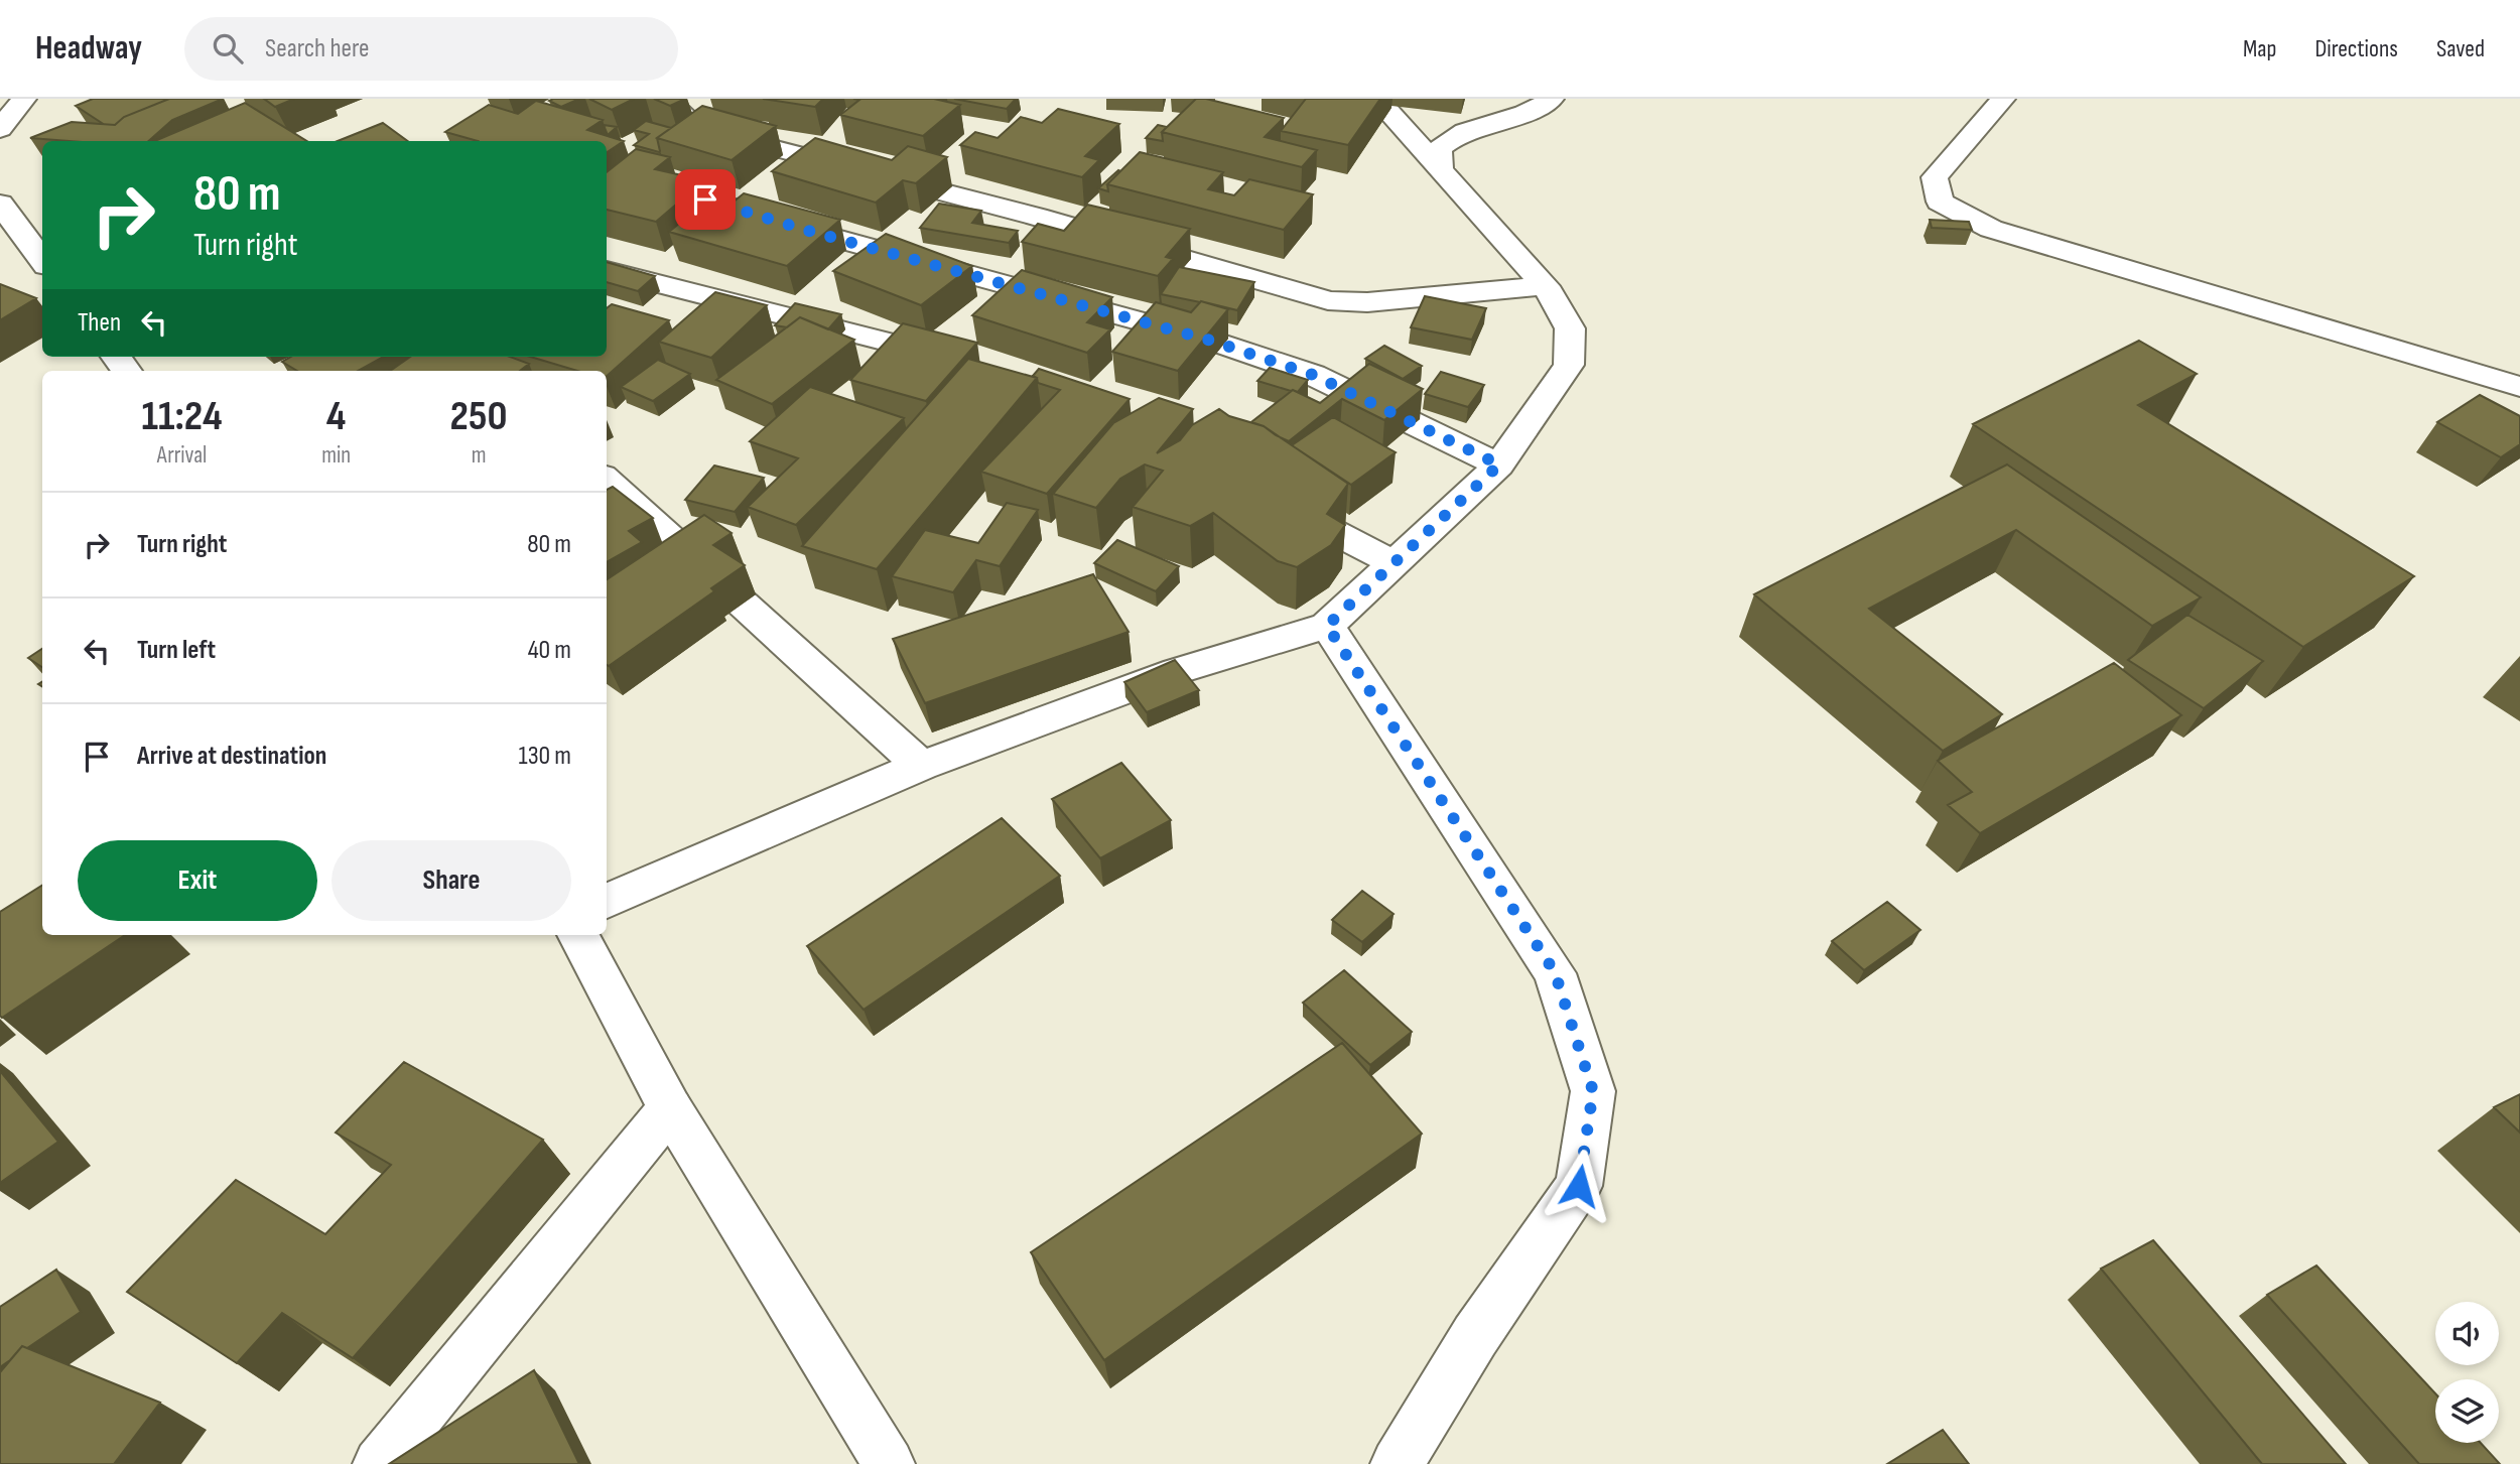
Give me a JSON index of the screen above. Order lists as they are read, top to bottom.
{
  "page": {
    "header": "Headway",
    "search": "Search here",
    "nav": ["Map", "Directions", "Saved"],
    "turn": ["80 m", "Turn right"],
    "then": "Then",
    "eta": [
      "11:24",
      "Arrival",
      "4",
      "min",
      "250",
      "m"
    ],
    "list": [
      {
        "name": "Turn right",
        "value": "80 m"
      },
      {
        "name": "Turn left",
        "value": "40 m"
      },
      {
        "name": "Arrive at destination",
        "value": "130 m"
      }
    ],
    "buttons": ["Exit", "Share"]
  }
}
